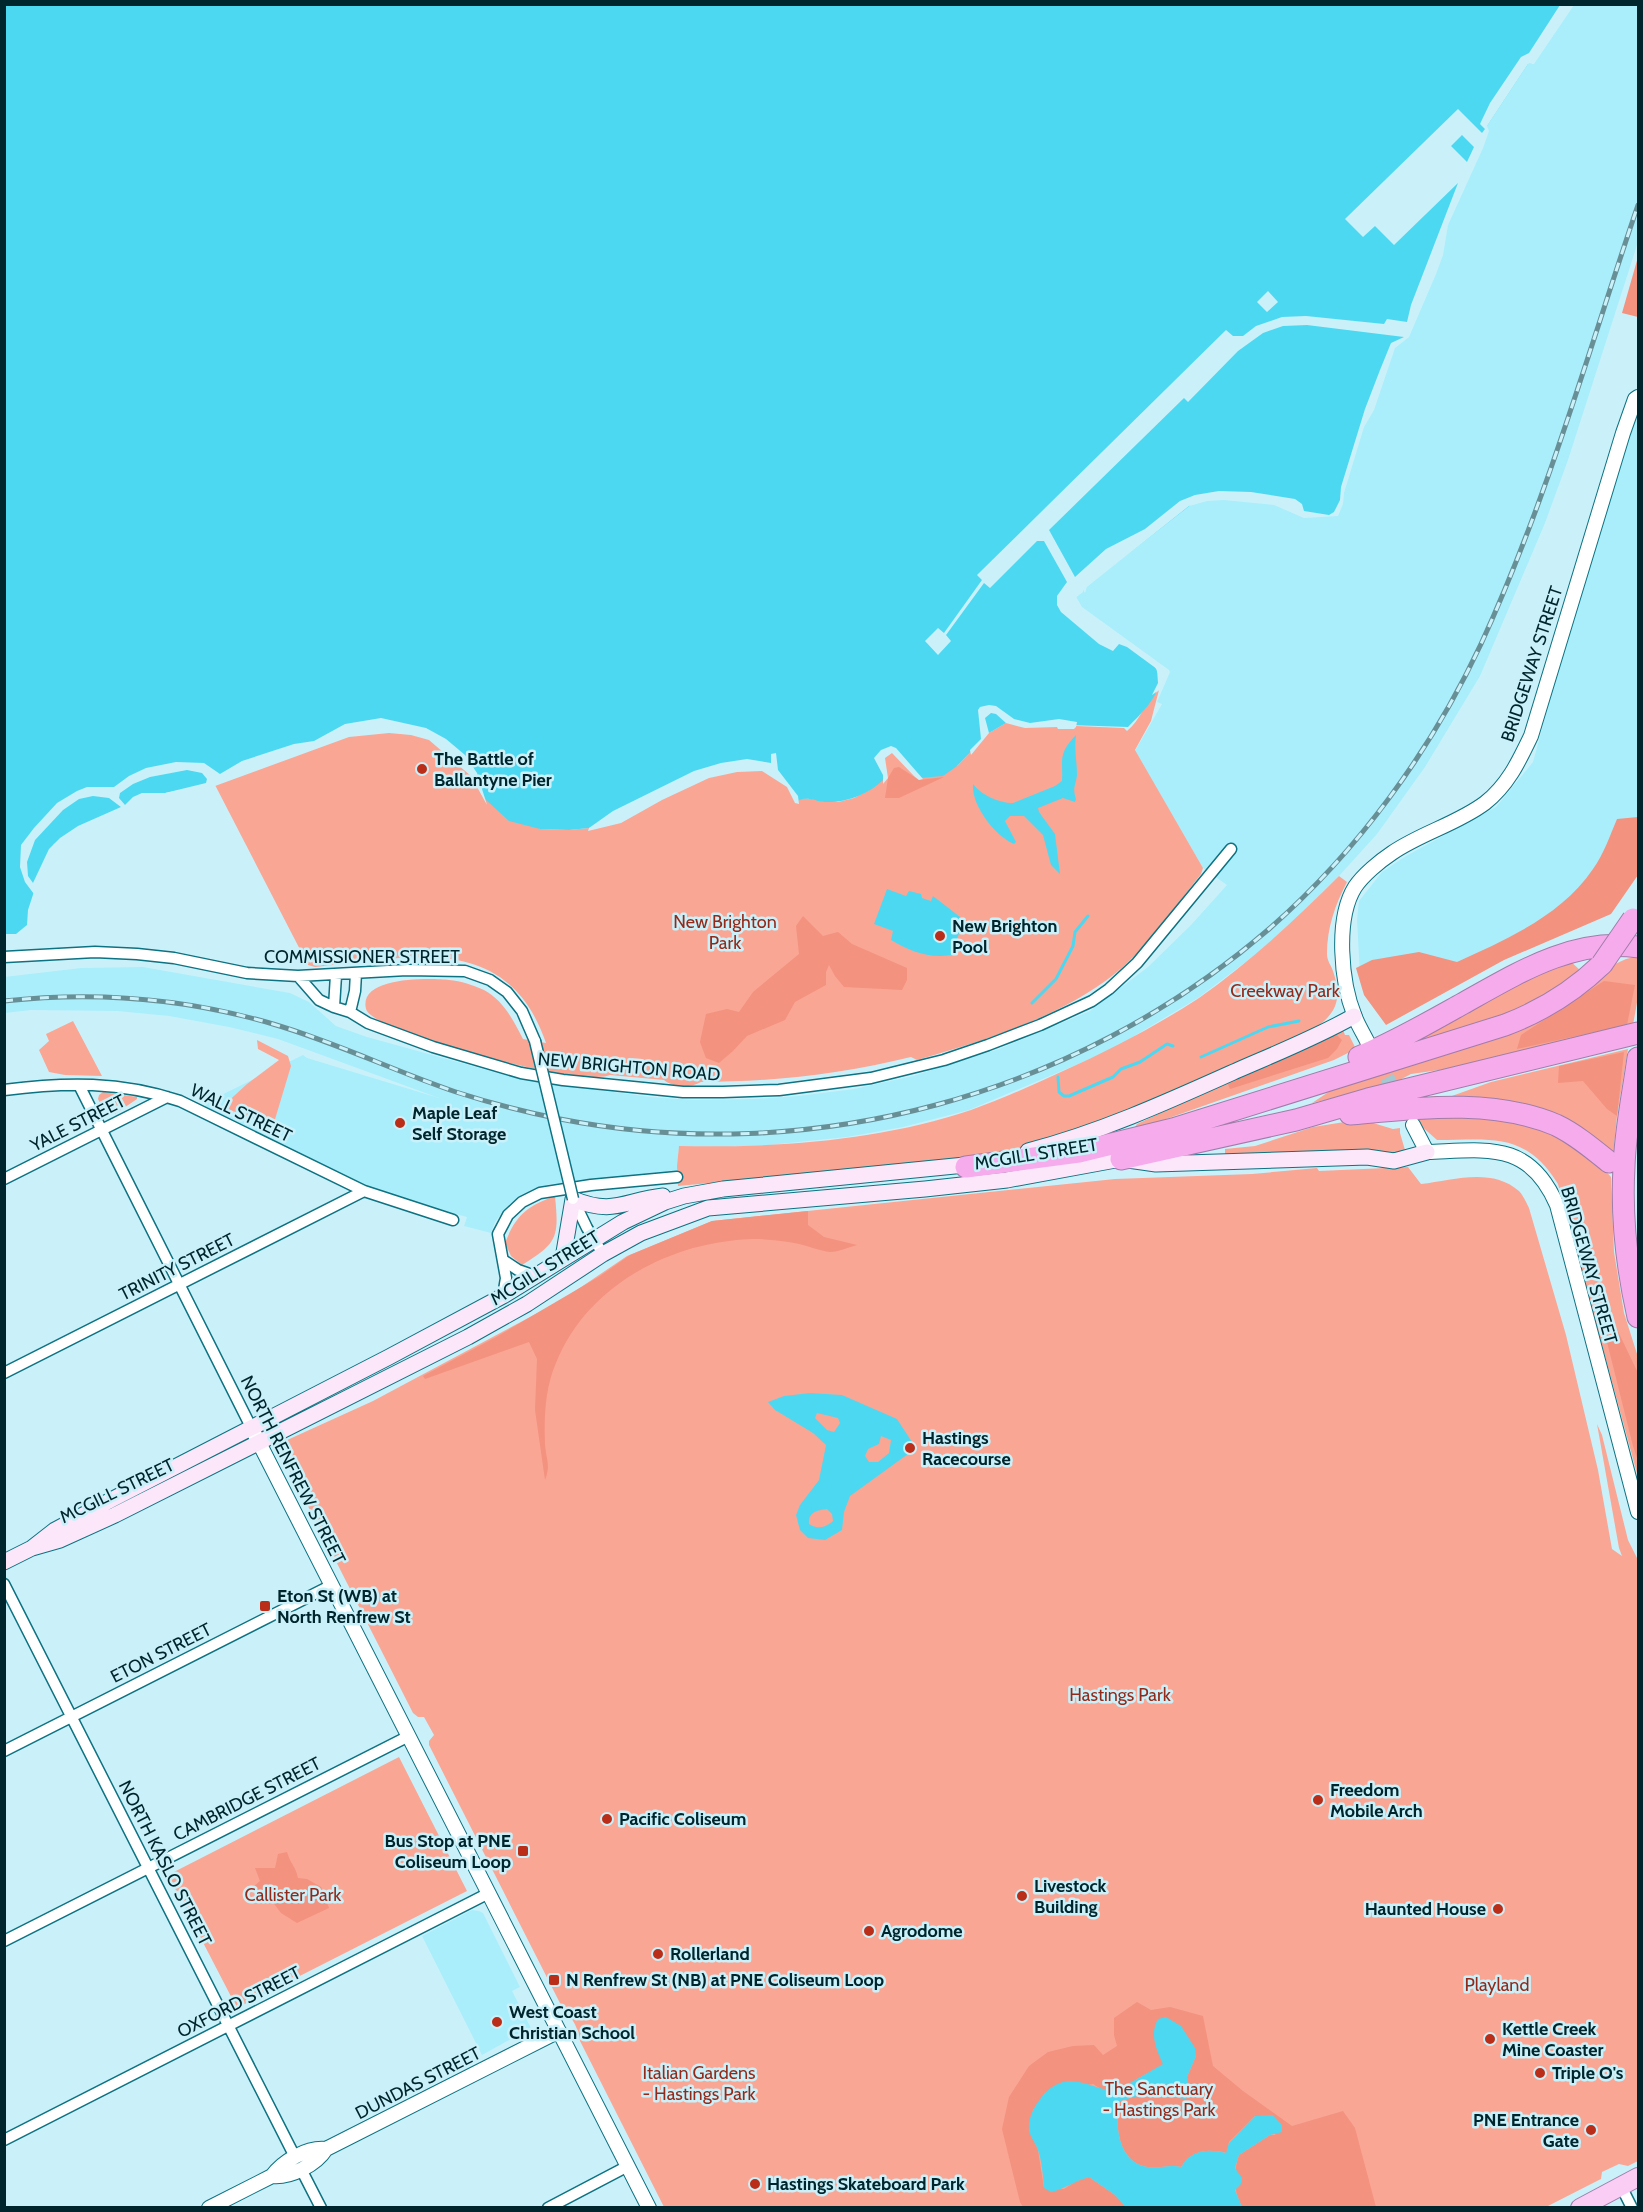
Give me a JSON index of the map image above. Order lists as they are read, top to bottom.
{
  "streets": {
    "main road": ["MCGILL STREET"],
    "street": [
      "BRIDGEWAY STREET",
      "COMMISSIONER STREET",
      "NEW BRIGHTON ROAD",
      "WALL STREET",
      "YALE STREET",
      "TRINITY STREET",
      "NORTH RENFREW STREET",
      "ETON STREET",
      "CAMBRIDGE STREET",
      "NORTH KASLO STREET",
      "OXFORD STREET",
      "DUNDAS STREET"
    ]
  },
  "crossings": [
    ["BRIDGEWAY STREET", "MCGILL STREET"],
    ["COMMISSIONER STREET", "NEW BRIGHTON ROAD"],
    ["COMMISSIONER STREET", "MCGILL STREET"],
    ["WALL STREET", "YALE STREET"],
    ["WALL STREET", "TRINITY STREET"],
    ["WALL STREET", "NORTH RENFREW STREET"],
    ["YALE STREET", "NORTH RENFREW STREET"],
    ["MCGILL STREET", "NORTH RENFREW STREET"],
    ["TRINITY STREET", "NORTH RENFREW STREET"],
    ["NORTH RENFREW STREET", "ETON STREET"],
    ["NORTH RENFREW STREET", "CAMBRIDGE STREET"],
    ["NORTH RENFREW STREET", "OXFORD STREET"],
    ["NORTH RENFREW STREET", "DUNDAS STREET"],
    ["ETON STREET", "NORTH KASLO STREET"],
    ["CAMBRIDGE STREET", "NORTH KASLO STREET"],
    ["NORTH KASLO STREET", "OXFORD STREET"],
    ["NORTH KASLO STREET", "DUNDAS STREET"]
  ],
  "parks": [
    "New Brighton Park",
    "Creekway Park",
    "Hastings Park",
    "Callister Park",
    "Playland",
    "Italian Gardens - Hastings Park",
    "The Sanctuary - Hastings Park"
  ],
  "places": {
    "other": [
      "The Battle of Ballantyne Pier",
      "New Brighton Pool",
      "Maple Leaf Self Storage",
      "Hastings Racecourse",
      "Freedom Mobile Arch",
      "Pacific Coliseum",
      "Livestock Building",
      "Haunted House",
      "Agrodome",
      "Rollerland",
      "West Coast Christian School",
      "Kettle Creek Mine Coaster",
      "Triple O's",
      "PNE Entrance Gate",
      "Hastings Skateboard Park"
    ],
    "transit": ["Eton St (WB) at North Renfrew St", "Bus Stop at PNE Coliseum Loop", "N Renfrew St (NB) at PNE Coliseum Loop"]
  }
}
